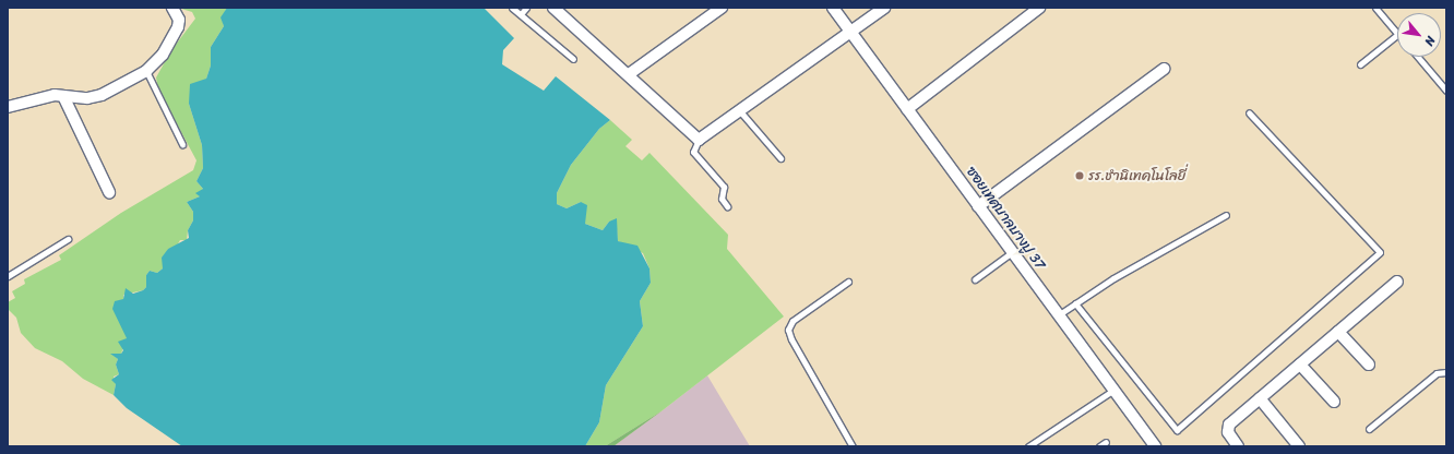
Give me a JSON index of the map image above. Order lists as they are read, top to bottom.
{
  "streets": {
    "street": ["ซอยเทศบาลบางปู 37"]
  },
  "places": ["รร.ชำนิเทคโนโลยี่"],
  "north": "bottom right"
}
